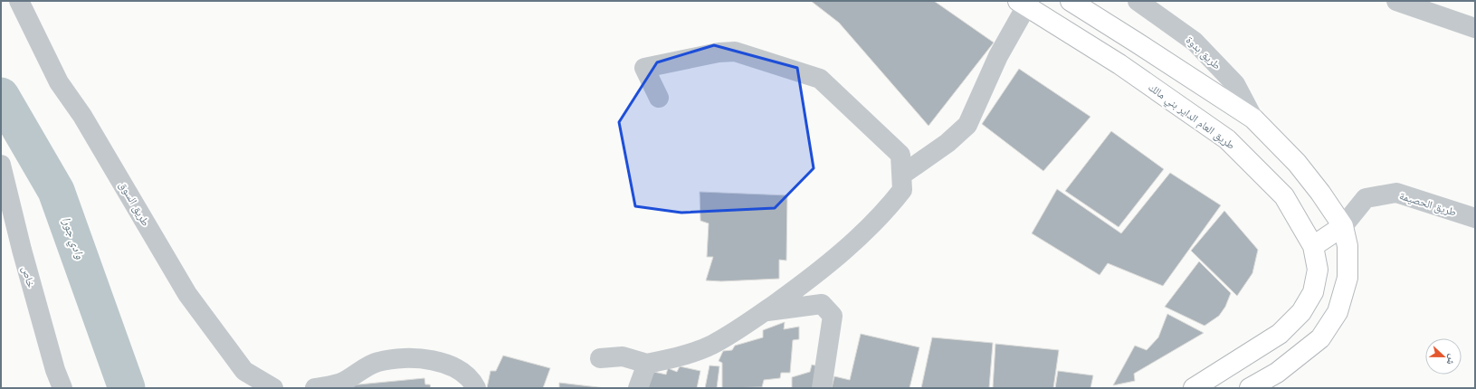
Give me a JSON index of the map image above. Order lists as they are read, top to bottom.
{
  "streets": {
    "highway": ["طريق العام الداير بني مالك", "طريق الحصيمة"],
    "street": ["طريق بدوة", "طريق السوق", "خاص"]
  },
  "crossings": [
    ["طريق العام الداير بني مالك", "طريق الحصيمة"]
  ],
  "water": ["وادي جورا"],
  "north": "right"
}
